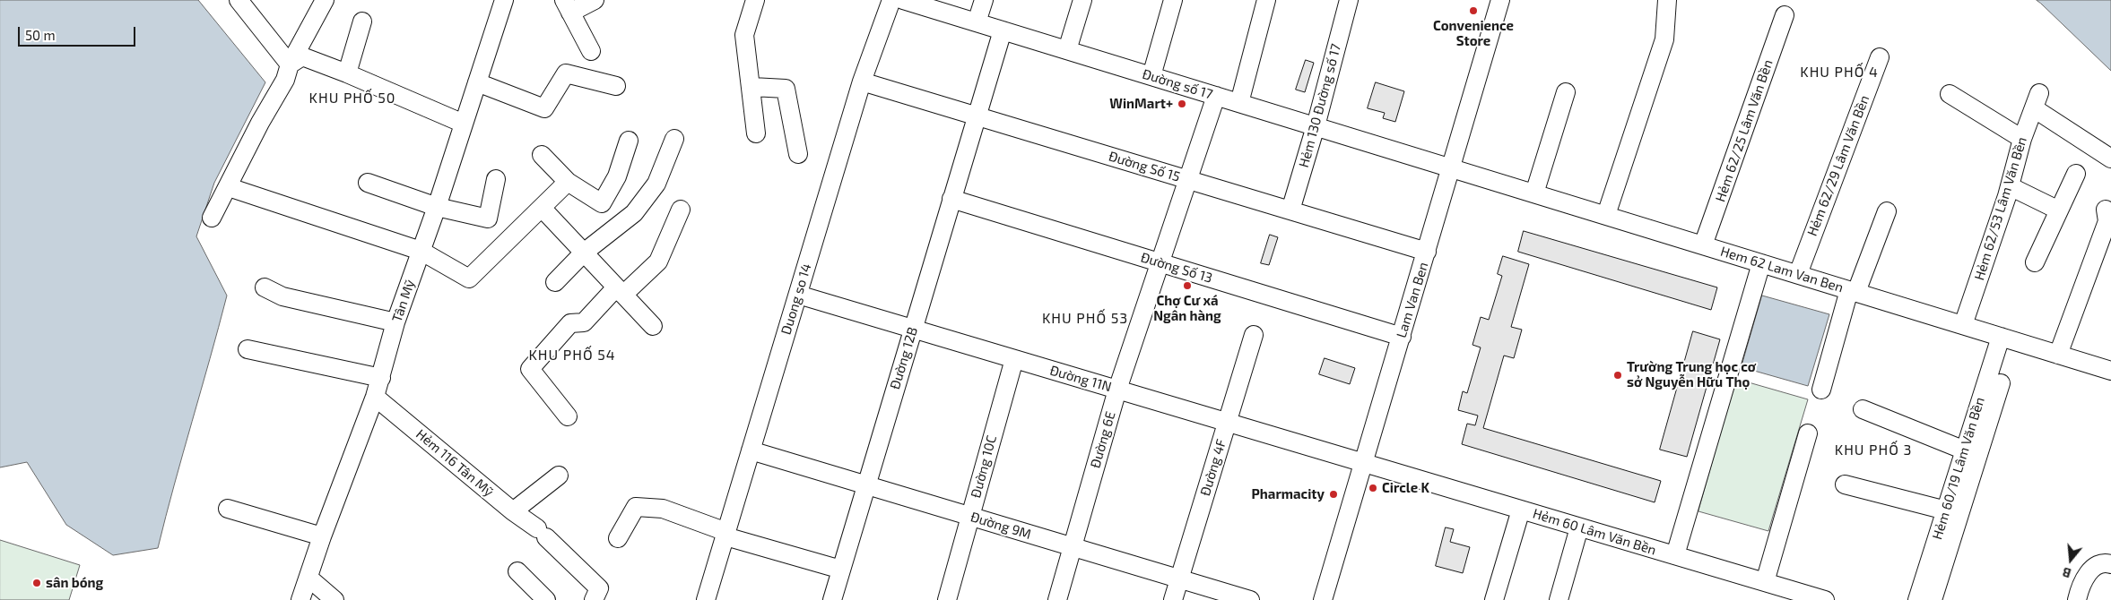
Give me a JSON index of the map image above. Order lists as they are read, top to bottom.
{
  "streets": {
    "street": [
      "Đường số 17",
      "Hẻm 130 Đường số 17",
      "Hẻm 62/25 Lâm Văn Bền",
      "Hẻm 62/29 Lâm Văn Bền",
      "Đường Số 15",
      "Hẻm 62/53 Lâm Văn Bền",
      "Đường Số 13",
      "Hem 62 Lam Van Ben",
      "Duong so 14",
      "Lam Van Ben",
      "Tân Mỹ",
      "Đường 12B",
      "Đường 11N",
      "Đường 6E",
      "Hẻm 116 Tân Mỹ",
      "Đường 10C",
      "Đường 4F",
      "Hẻm 60/19 Lâm Văn Bền",
      "Đường 9M",
      "Hẻm 60 Lâm Văn Bền"
    ]
  },
  "crossings": [
    ["Đường số 17", "Hẻm 130 Đường số 17"],
    ["Đường số 17", "Hem 62 Lam Van Ben"],
    ["Đường số 17", "Lam Van Ben"],
    ["Đường số 17", "Đường 12B"],
    ["Đường số 17", "Đường 6E"],
    ["Hẻm 130 Đường số 17", "Đường Số 15"],
    ["Hẻm 62/25 Lâm Văn Bền", "Hem 62 Lam Van Ben"],
    ["Hẻm 62/29 Lâm Văn Bền", "Hem 62 Lam Van Ben"],
    ["Đường Số 15", "Duong so 14"],
    ["Đường Số 15", "Lam Van Ben"],
    ["Đường Số 15", "Đường 12B"],
    ["Đường Số 15", "Đường 6E"],
    ["Hẻm 62/53 Lâm Văn Bền", "Hem 62 Lam Van Ben"],
    ["Đường Số 13", "Lam Van Ben"],
    ["Đường Số 13", "Đường 12B"],
    ["Đường Số 13", "Đường 6E"],
    ["Hem 62 Lam Van Ben", "Lam Van Ben"],
    ["Hem 62 Lam Van Ben", "Hẻm 60/19 Lâm Văn Bền"],
    ["Duong so 14", "Đường 11N"],
    ["Duong so 14", "Đường 9M"],
    ["Lam Van Ben", "Đường 11N"],
    ["Lam Van Ben", "Hẻm 60 Lâm Văn Bền"],
    ["Tân Mỹ", "Hẻm 116 Tân Mỹ"],
    ["Đường 12B", "Đường 11N"],
    ["Đường 12B", "Đường 9M"],
    ["Đường 11N", "Đường 6E"],
    ["Đường 11N", "Đường 10C"],
    ["Đường 11N", "Đường 4F"],
    ["Đường 11N", "Hẻm 60 Lâm Văn Bền"],
    ["Đường 6E", "Đường 9M"],
    ["Đường 10C", "Đường 9M"],
    ["Đường 4F", "Đường 9M"]
  ],
  "districts": [
    "KHU PHỐ 4",
    "KHU PHỐ 50",
    "KHU PHỐ 53",
    "KHU PHỐ 54",
    "KHU PHỐ 3"
  ],
  "places": [
    "Convenience Store",
    "WinMart+",
    "Chợ Cư xá Ngân hàng",
    "Trường Trung học cơ sở Nguyễn Hữu Thọ",
    "Circle K",
    "Pharmacity",
    "sân bóng"
  ],
  "scale_bar": "50 m",
  "north": "bottom"
}
